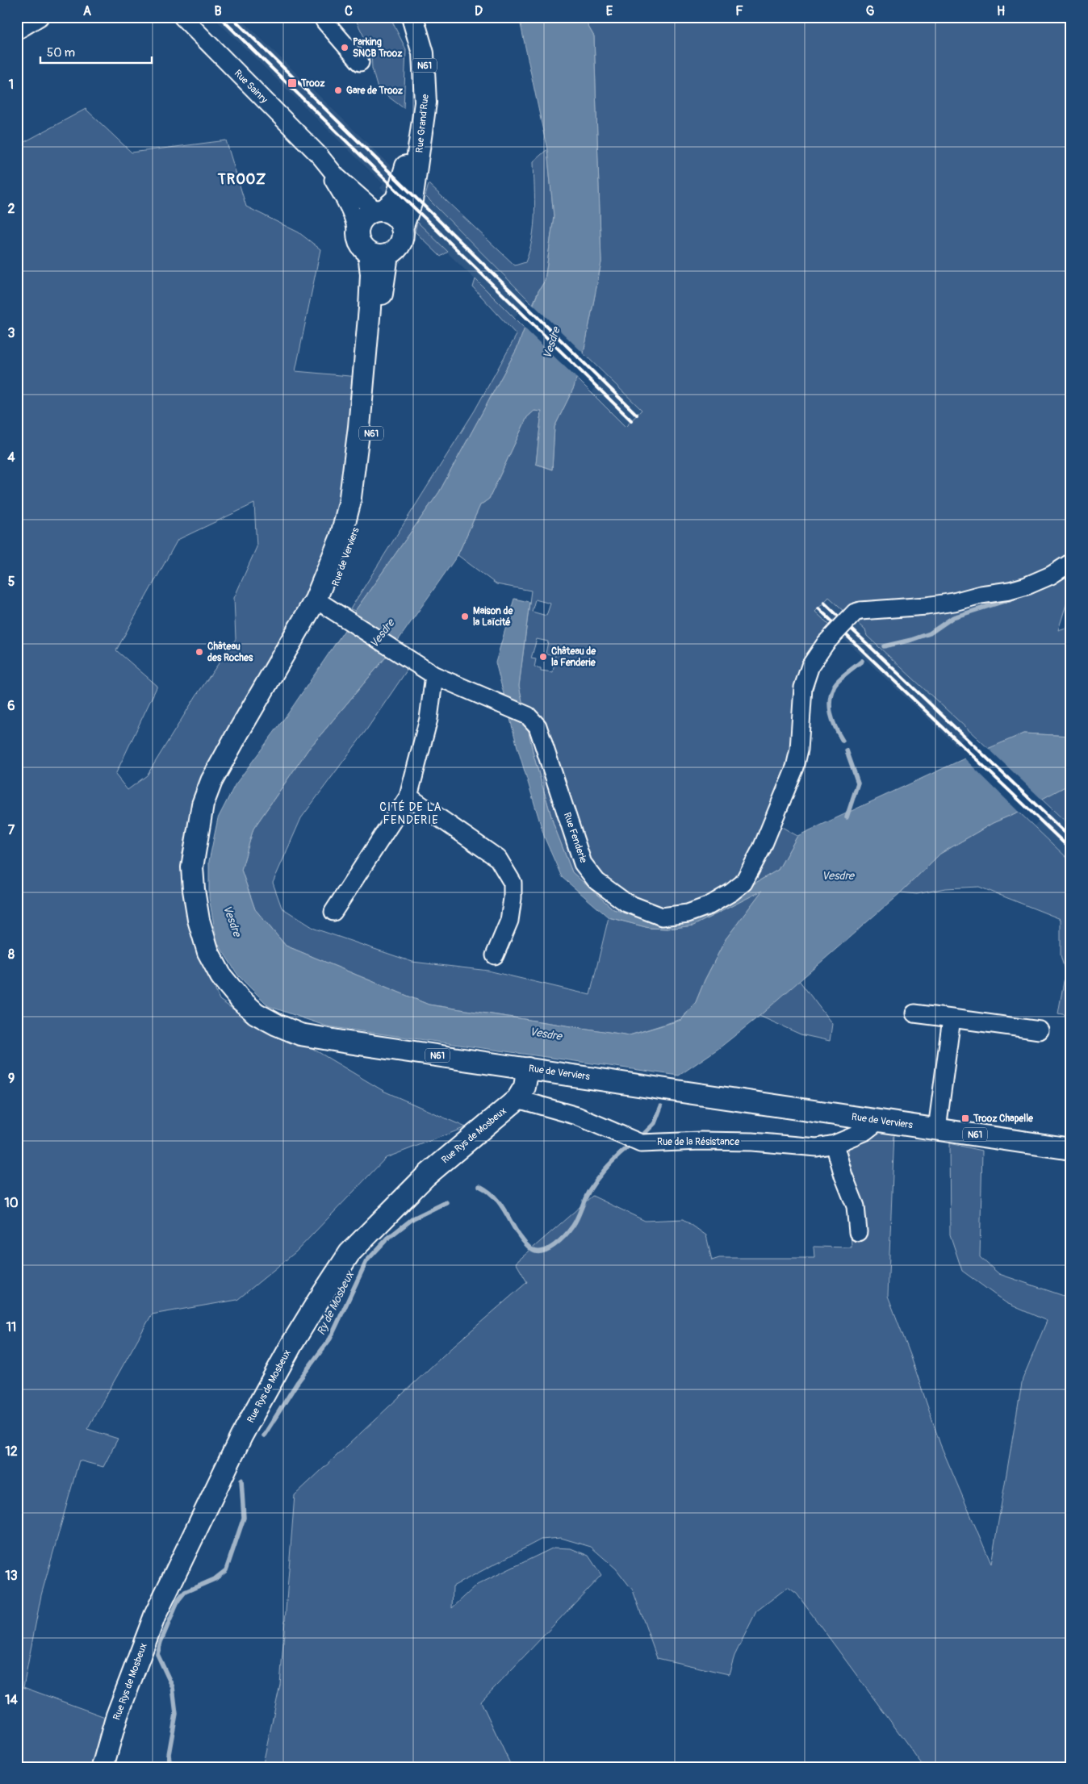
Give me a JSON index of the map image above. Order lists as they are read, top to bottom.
{
  "streets": {
    "main road": [
      "N61",
      "Rue Grand'Rue",
      "Rue de Verviers",
      "Rue Rys de Mosbeux"
    ],
    "street": ["Rue Sainry", "Rue Fenderie", "Rue de la Résistance"]
  },
  "crossings": [
    ["Rue Sainry", "Rue Grand'Rue"],
    ["Rue Sainry", "Rue de Verviers"],
    ["Rue Grand'Rue", "Rue de Verviers"],
    ["Rue de Verviers", "Rue Fenderie"],
    ["Rue de Verviers", "Rue Rys de Mosbeux"],
    ["Rue de Verviers", "Rue de la Résistance"],
    ["Rue Rys de Mosbeux", "Rue de la Résistance"]
  ],
  "districts": ["TROOZ", "CITÉ DE LA FENDERIE"],
  "water": ["Vesdre", "Ry de Mosbeux"],
  "places": {
    "other": [
      "Parking SNCB Trooz",
      "Gare de Trooz",
      "Maison de la Laïcité",
      "Château des Roches",
      "Château de la Fenderie"
    ],
    "transit": ["Trooz", "Trooz Chapelle"]
  },
  "scale_bar": "50 m",
  "grid": {
    "columns": [
      "A",
      "B",
      "C",
      "D",
      "E",
      "F",
      "G",
      "H"
    ],
    "rows": [
      "1",
      "2",
      "3",
      "4",
      "5",
      "6",
      "7",
      "8",
      "9",
      "10",
      "11",
      "12",
      "13",
      "14"
    ]
  }
}
